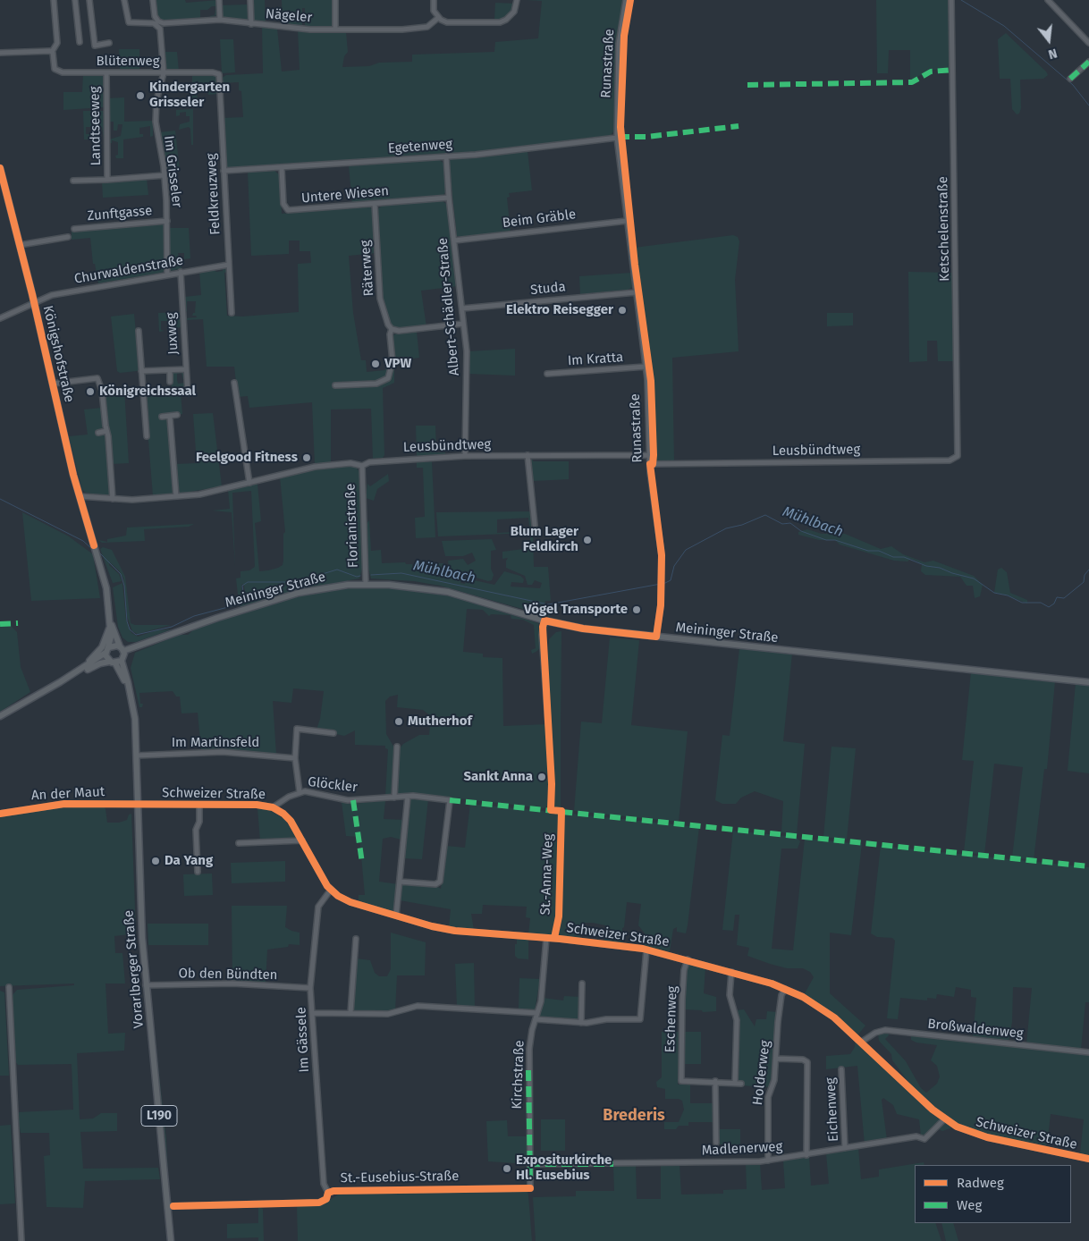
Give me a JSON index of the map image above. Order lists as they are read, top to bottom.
{
  "streets": {
    "main road": [
      "Königshofstraße",
      "Meininger Straße",
      "Vorarlberger Straße",
      "L190"
    ],
    "street": [
      "Nägeler",
      "Blütenweg",
      "Runastraße",
      "Landtseeweg",
      "Egetenweg",
      "Im Grisseler",
      "Feldkreuzweg",
      "Untere Wiesen",
      "Zunftgasse",
      "Beim Gräble",
      "Ketschelenstraße",
      "Räterweg",
      "Churwaldenstraße",
      "Studa",
      "Albert-Schädler-Straße",
      "Juxweg",
      "Im Kratta",
      "Leusbündtweg",
      "Florianistraße",
      "Im Martinsfeld",
      "Glöckler",
      "An der Maut",
      "Schweizer Straße",
      "Ob den Bündten",
      "Eschenweg",
      "Broßwaldenweg",
      "Im Gässele",
      "Holderweg",
      "Kirchstraße",
      "Eichenweg",
      "Madlenerweg",
      "St.-Eusebius-Straße"
    ],
    "cycle path": ["St.-Anna-Weg"]
  },
  "crossings": [
    ["Blütenweg", "Landtseeweg"],
    ["Blütenweg", "Im Grisseler"],
    ["Blütenweg", "Feldkreuzweg"],
    ["Runastraße", "Egetenweg"],
    ["Runastraße", "Beim Gräble"],
    ["Runastraße", "Studa"],
    ["Runastraße", "Im Kratta"],
    ["Runastraße", "Leusbündtweg"],
    ["Runastraße", "Meininger Straße"],
    ["Landtseeweg", "Im Grisseler"],
    ["Egetenweg", "Feldkreuzweg"],
    ["Egetenweg", "Untere Wiesen"],
    ["Egetenweg", "Albert-Schädler-Straße"],
    ["Im Grisseler", "Zunftgasse"],
    ["Im Grisseler", "Churwaldenstraße"],
    ["Feldkreuzweg", "Churwaldenstraße"],
    ["Untere Wiesen", "Räterweg"],
    ["Untere Wiesen", "Albert-Schädler-Straße"],
    ["Beim Gräble", "Albert-Schädler-Straße"],
    ["Ketschelenstraße", "Leusbündtweg"],
    ["Churwaldenstraße", "Juxweg"],
    ["Churwaldenstraße", "Königshofstraße"],
    ["Studa", "Albert-Schädler-Straße"],
    ["Albert-Schädler-Straße", "Leusbündtweg"],
    ["Königshofstraße", "Leusbündtweg"],
    ["Königshofstraße", "Vorarlberger Straße"],
    ["Leusbündtweg", "Florianistraße"],
    ["Florianistraße", "Meininger Straße"],
    ["Meininger Straße", "Vorarlberger Straße"],
    ["Im Martinsfeld", "Vorarlberger Straße"],
    ["Glöckler", "Schweizer Straße"],
    ["An der Maut", "Schweizer Straße"],
    ["An der Maut", "Vorarlberger Straße"],
    ["Schweizer Straße", "Vorarlberger Straße"],
    ["Schweizer Straße", "Eschenweg"],
    ["Schweizer Straße", "Broßwaldenweg"],
    ["Schweizer Straße", "Im Gässele"],
    ["Schweizer Straße", "Holderweg"],
    ["Schweizer Straße", "Kirchstraße"],
    ["Schweizer Straße", "Madlenerweg"],
    ["Vorarlberger Straße", "Ob den Bündten"],
    ["Vorarlberger Straße", "St.-Eusebius-Straße"],
    ["Ob den Bündten", "Im Gässele"],
    ["Im Gässele", "St.-Eusebius-Straße"],
    ["Holderweg", "Madlenerweg"],
    ["Kirchstraße", "Madlenerweg"],
    ["Kirchstraße", "St.-Eusebius-Straße"],
    ["Eichenweg", "Madlenerweg"]
  ],
  "districts": ["Brederis"],
  "water": ["Mühlbach"],
  "places": [
    "Kindergarten Grisseler",
    "Elektro Reisegger",
    "VPW",
    "Königreichssaal",
    "Feelgood Fitness",
    "Blum Lager Feldkirch",
    "Vögel Transporte",
    "Mutherhof",
    "Sankt Anna",
    "Da Yang",
    "Expositurkirche Hl. Eusebius"
  ],
  "legend": ["Radweg", "Weg"],
  "north": "bottom"
}
